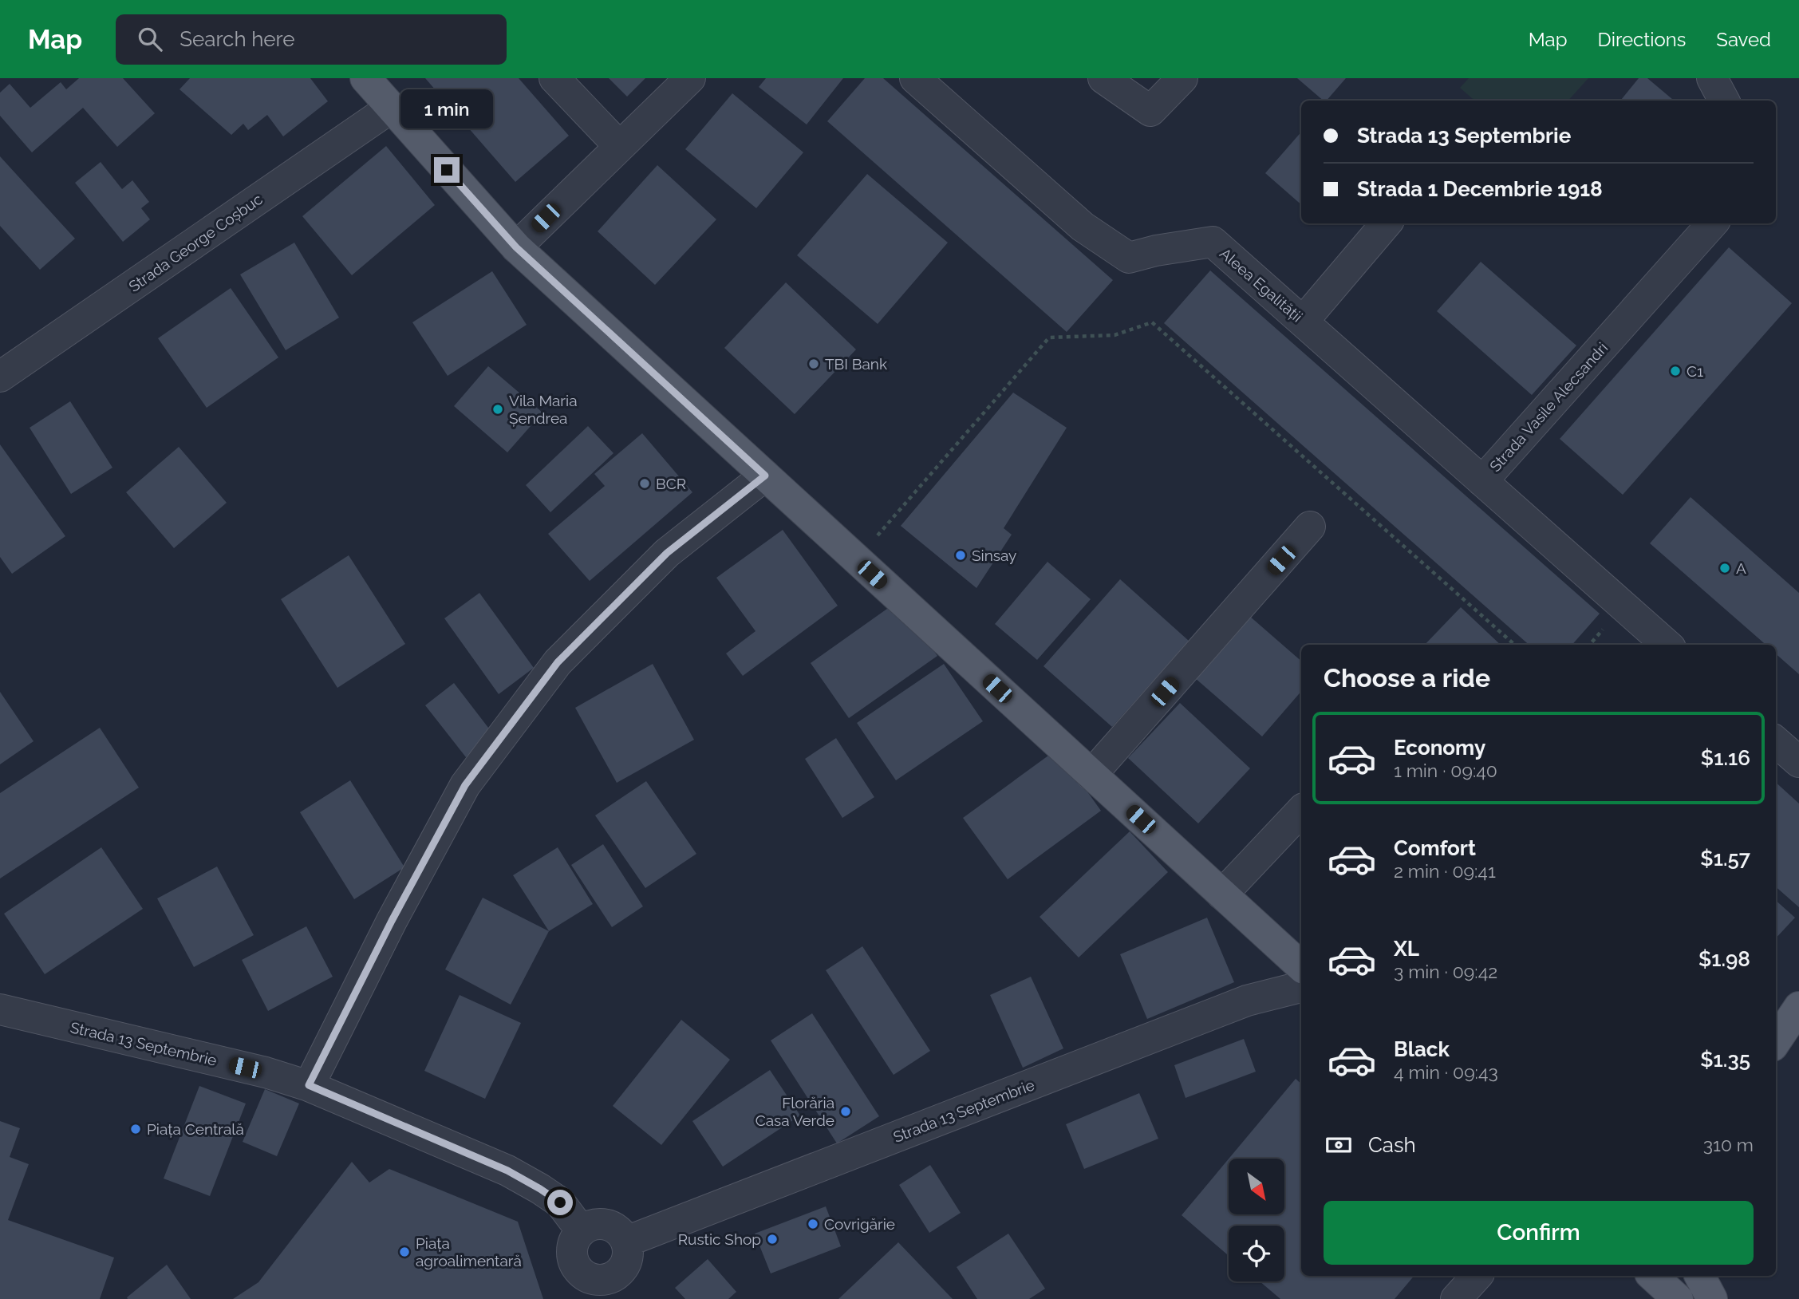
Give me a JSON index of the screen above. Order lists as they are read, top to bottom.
{
  "streets": {
    "street": [
      "Strada George Coșbuc",
      "Aleea Egalității",
      "Strada Vasile Alecsandri",
      "Strada 13 Septembrie"
    ]
  },
  "crossings": [
    ["Aleea Egalității", "Strada Vasile Alecsandri"]
  ],
  "places": [
    "TBI Bank",
    "C1",
    "Vila Maria Șendrea",
    "BCR",
    "Sinsay",
    "A",
    "Florăria Casa Verde",
    "Piața Centrală",
    "Covrigărie",
    "Rustic Shop",
    "Piața agroalimentară"
  ],
  "north": "bottom right",
  "page": {
    "header": "Map",
    "search": "Search here",
    "nav": ["Map", "Directions", "Saved"],
    "bubble": "1 min",
    "banner": ["Strada 13 Septembrie", "Strada 1 Decembrie 1918"],
    "heading": "Choose a ride",
    "list": [
      {
        "name": "Economy",
        "note": "1 min · 09:40",
        "value": "$1.16"
      },
      {
        "name": "Comfort",
        "note": "2 min · 09:41",
        "value": "$1.57"
      },
      {
        "name": "XL",
        "note": "3 min · 09:42",
        "value": "$1.98"
      },
      {
        "name": "Black",
        "note": "4 min · 09:43",
        "value": "$1.35"
      }
    ],
    "pay": ["Cash", "310 m"],
    "buttons": "Confirm"
  }
}
